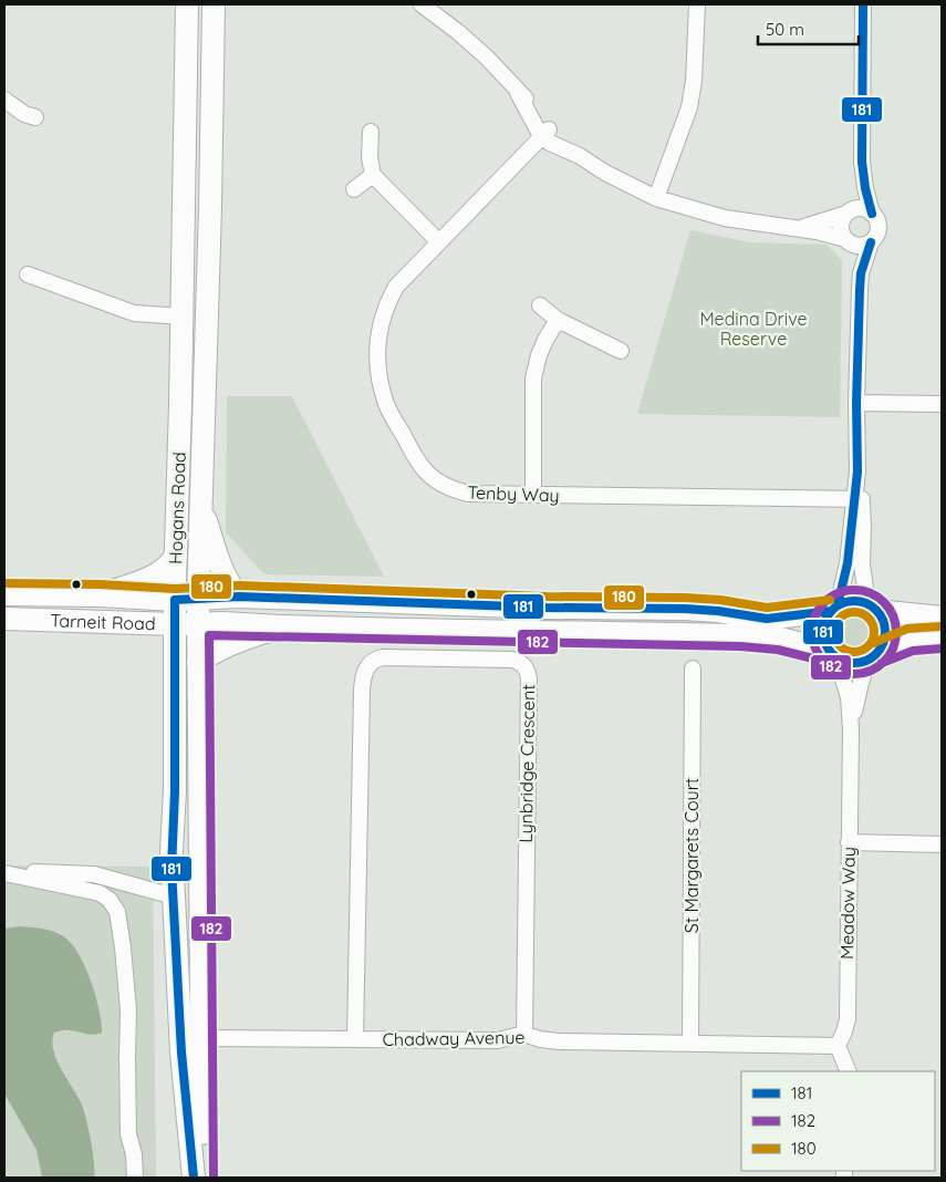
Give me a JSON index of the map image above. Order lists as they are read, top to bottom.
{
  "streets": {
    "street": [
      "Tenby Way",
      "Hogans Road",
      "Tarneit Road",
      "Lynbridge Crescent",
      "St Margarets Court",
      "Meadow Way",
      "Chadway Avenue"
    ]
  },
  "crossings": [
    ["Hogans Road", "Tarneit Road"],
    ["Hogans Road", "Chadway Avenue"],
    ["Tarneit Road", "Meadow Way"],
    ["Lynbridge Crescent", "Chadway Avenue"],
    ["St Margarets Court", "Chadway Avenue"],
    ["Meadow Way", "Chadway Avenue"]
  ],
  "parks": ["Medina Drive Reserve"],
  "lines": ["transit line 181", "transit line 180", "transit line 182"],
  "legend": ["181", "182", "180"],
  "scale_bar": "50 m"
}
